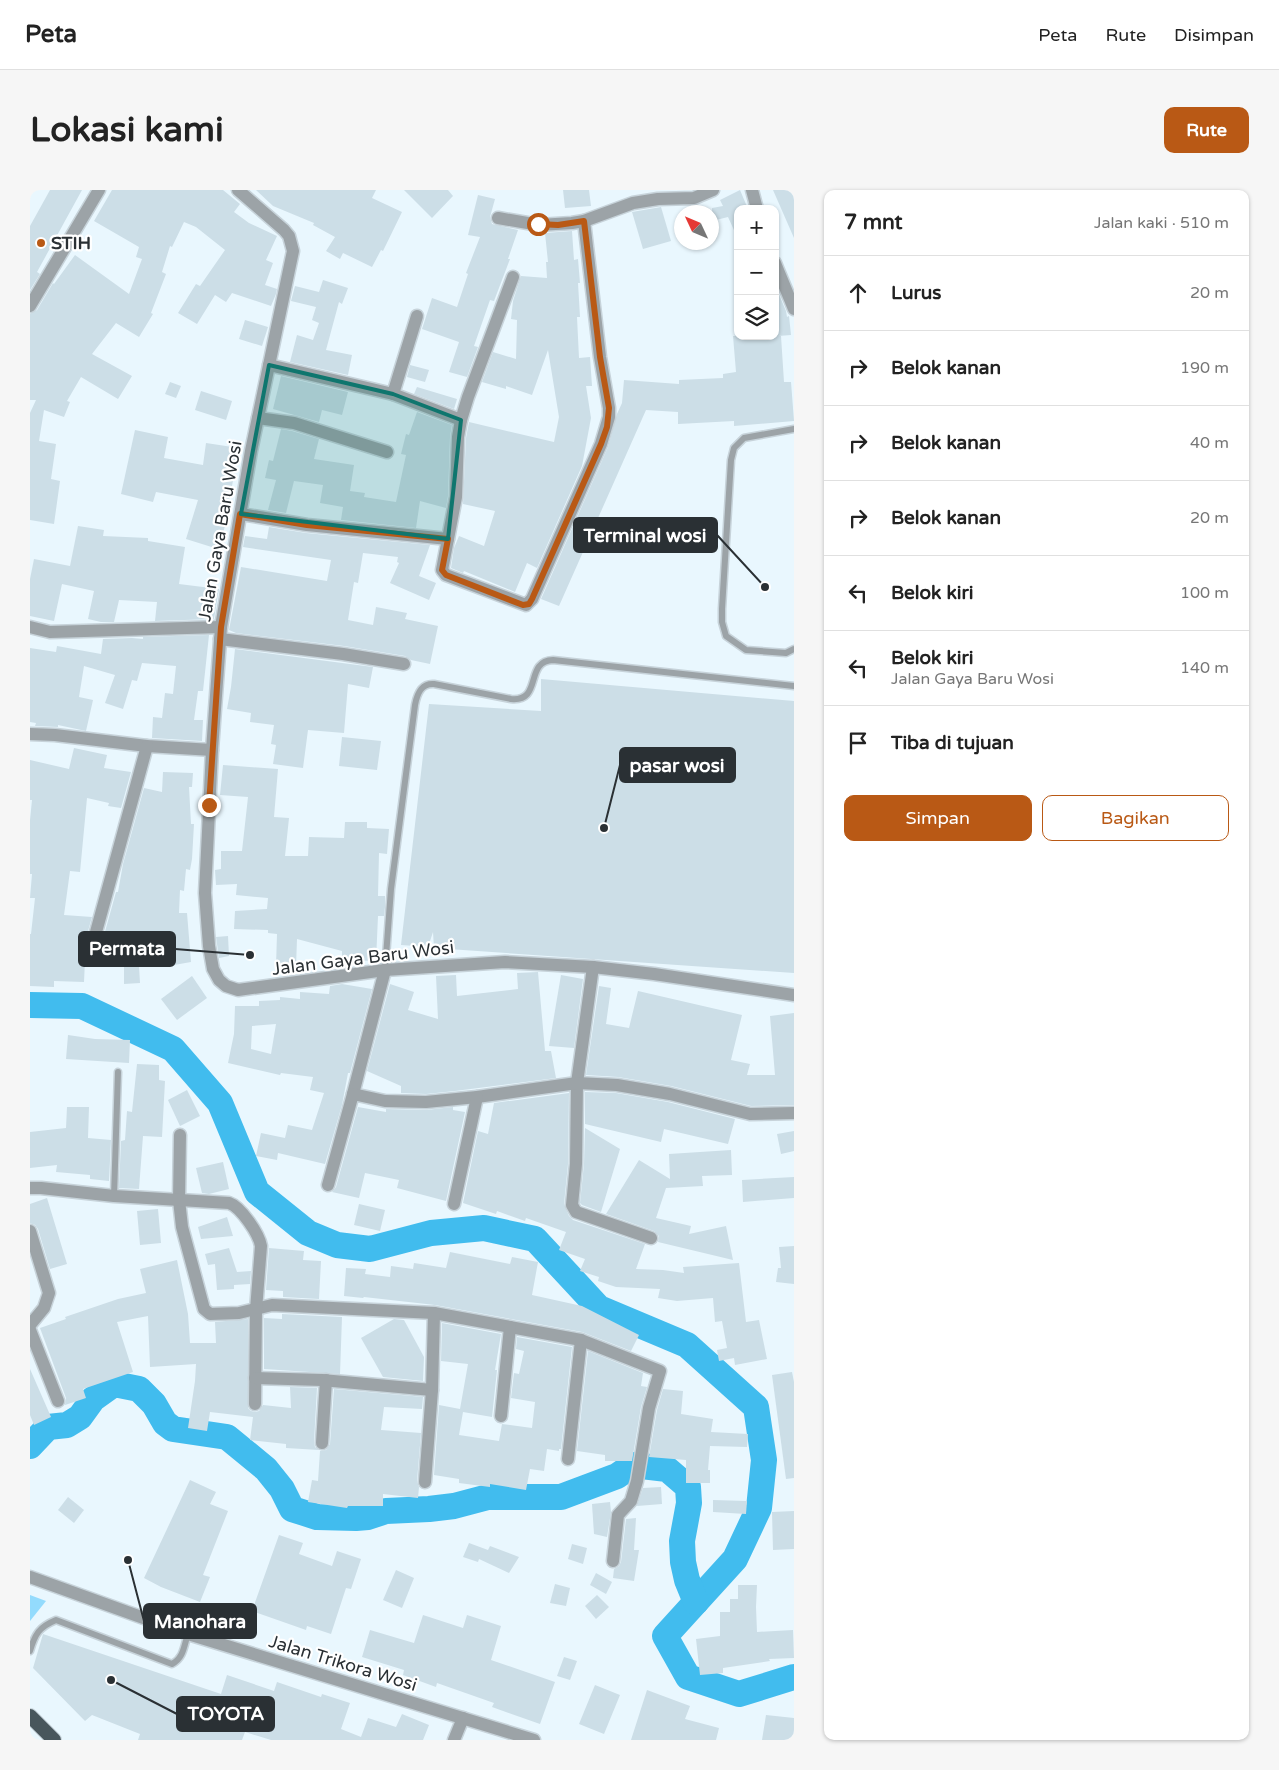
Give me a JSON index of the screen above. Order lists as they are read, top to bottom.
{
  "streets": {
    "street": ["Jalan Gaya Baru Wosi", "Jalan Trikora Wosi"]
  },
  "places": [
    "STIH",
    "Terminal wosi",
    "pasar wosi",
    "Permata",
    "Manohara",
    "TOYOTA"
  ],
  "north": "top left",
  "page": {
    "header": "Peta",
    "nav": ["Peta", "Rute", "Disimpan"],
    "buttons": [
      "Rute",
      ["Simpan", "Bagikan"]
    ],
    "title": "Lokasi kami",
    "heading": ["7 mnt", "Jalan kaki · 510 m"],
    "map_buttons": ["+", "−"],
    "list": [
      ["Lurus", "20 m"],
      ["Belok kanan", "190 m"],
      ["Belok kanan", "40 m"],
      ["Belok kanan", "20 m"],
      ["Belok kiri", "100 m"],
      ["Belok kiri", "Jalan Gaya Baru Wosi", "140 m"],
      "Tiba di tujuan"
    ]
  }
}
